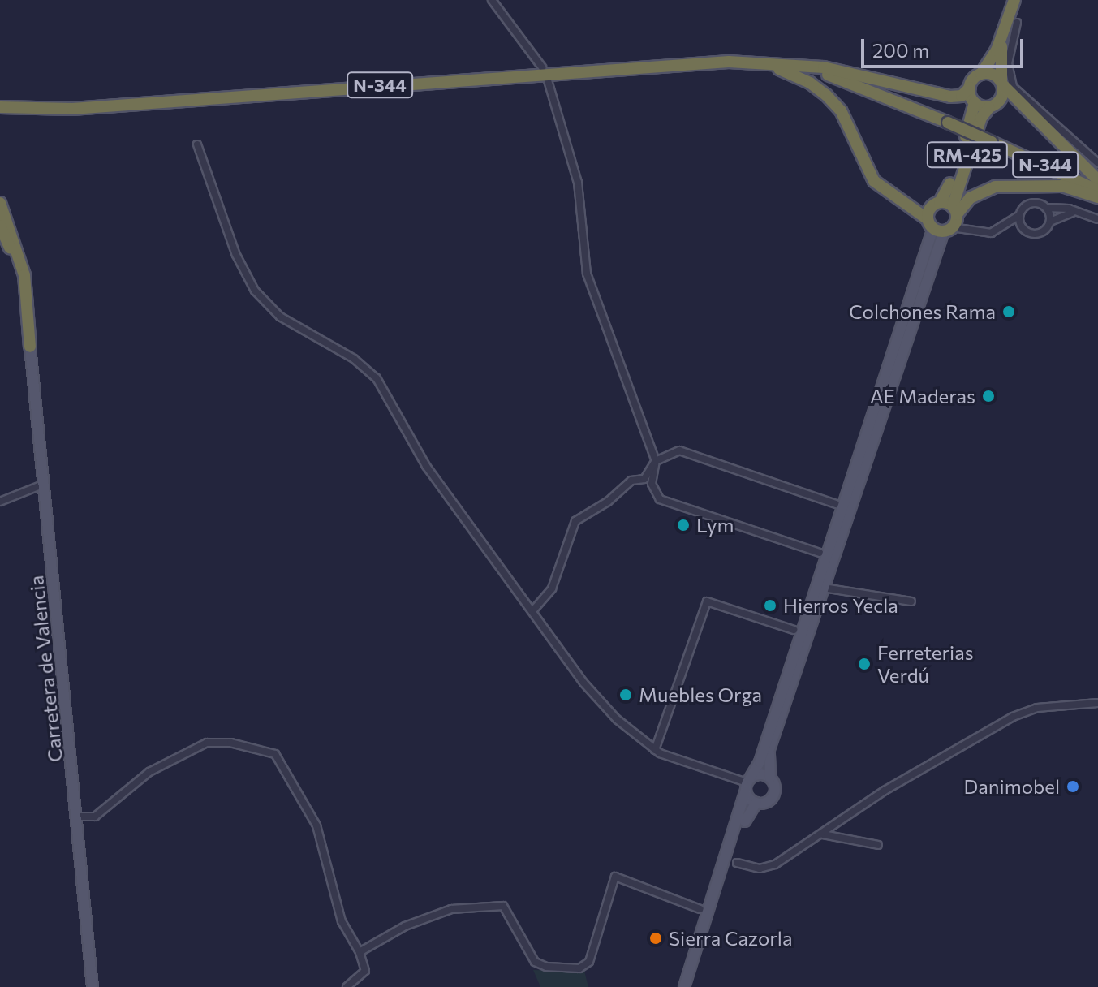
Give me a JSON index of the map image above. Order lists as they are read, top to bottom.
{
  "streets": {
    "highway": ["N-344", "RM-425"],
    "main road": ["Carretera de Valencia"]
  },
  "places": [
    "Colchones Rama",
    "AE Maderas",
    "Lym",
    "Hierros Yecla",
    "Ferreterias Verdú",
    "Muebles Orga",
    "Danimobel",
    "Sierra Cazorla"
  ],
  "scale_bar": "200 m"
}
